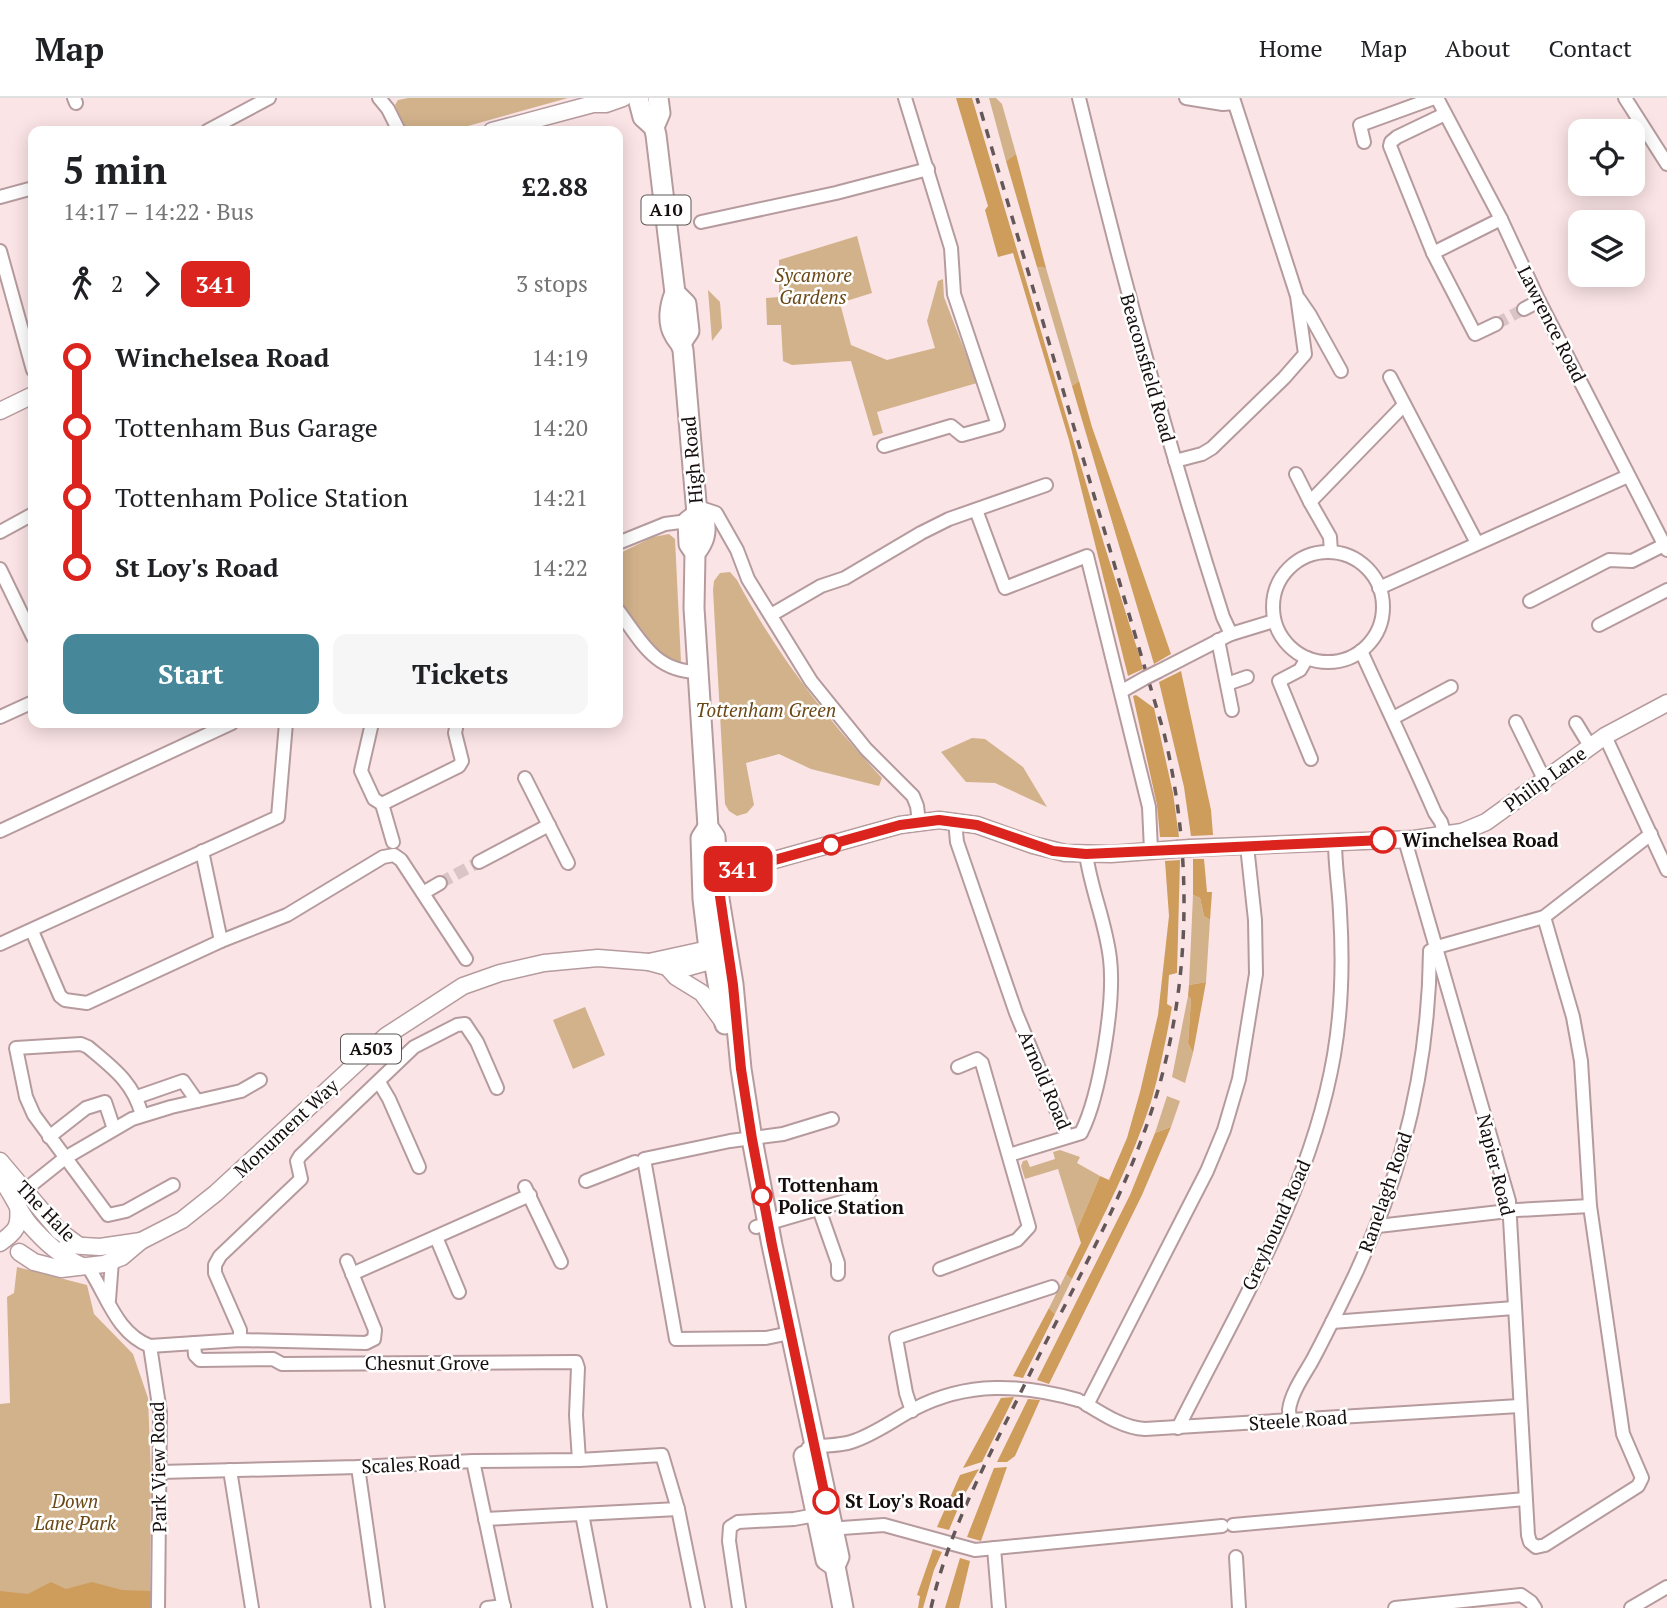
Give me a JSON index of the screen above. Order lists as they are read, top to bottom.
{
  "streets": {
    "highway": ["A10", "High Road"],
    "main road": [
      "Philip Lane",
      "A503",
      "Monument Way",
      "The Hale"
    ],
    "street": [
      "Lawrence Road",
      "Beaconsfield Road",
      "Arnold Road",
      "Napier Road",
      "Ranelagh Road",
      "Greyhound Road",
      "Chesnut Grove",
      "Steele Road",
      "Scales Road",
      "Park View Road"
    ]
  },
  "crossings": [
    ["A10", "High Road"],
    ["High Road", "Philip Lane"],
    ["High Road", "A503"],
    ["High Road", "Monument Way"],
    ["High Road", "Steele Road"],
    ["Philip Lane", "Arnold Road"],
    ["Philip Lane", "Napier Road"],
    ["Philip Lane", "Greyhound Road"],
    ["A503", "Monument Way"],
    ["Monument Way", "The Hale"],
    ["Napier Road", "Ranelagh Road"],
    ["Napier Road", "Steele Road"],
    ["Ranelagh Road", "Steele Road"],
    ["Greyhound Road", "Steele Road"],
    ["Chesnut Grove", "Scales Road"],
    ["Scales Road", "Park View Road"]
  ],
  "parks": ["Sycamore Gardens", "Tottenham Green", "Down Lane Park"],
  "places": ["Winchelsea Road", "Tottenham Police Station", "St Loy's Road"],
  "lines": ["bus line 341"],
  "page": {
    "header": "Map",
    "nav": [
      "Home",
      "Map",
      "About",
      "Contact"
    ],
    "on_map": "341",
    "heading": ["5 min", "14:17 – 14:22 · Bus", "£2.88"],
    "legs": ["2", "341", "3 stops"],
    "list": [
      {
        "name": "Winchelsea Road",
        "value": "14:19"
      },
      {
        "name": "Tottenham Bus Garage",
        "value": "14:20"
      },
      {
        "name": "Tottenham Police Station",
        "value": "14:21"
      },
      {
        "name": "St Loy's Road",
        "value": "14:22"
      }
    ],
    "buttons": ["Start", "Tickets"]
  }
}
